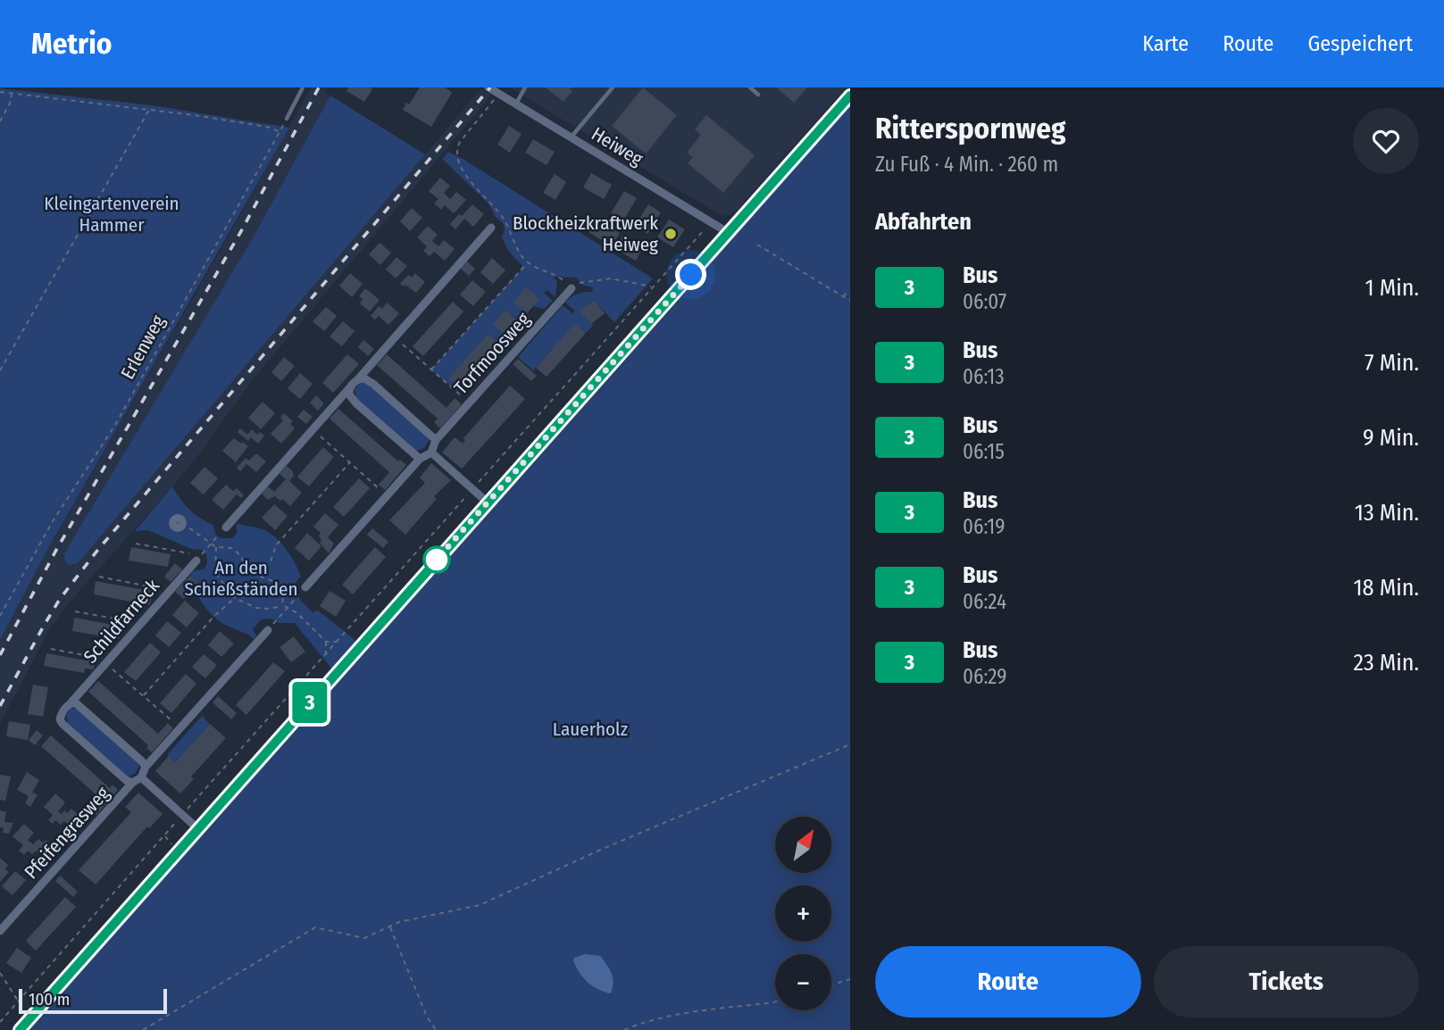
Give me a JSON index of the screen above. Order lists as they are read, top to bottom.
{
  "streets": {
    "street": [
      "Heiweg",
      "Torfmoosweg",
      "Schildfarneck",
      "Pfeifengrasweg"
    ],
    "path": ["Erlenweg"]
  },
  "parks": ["Kleingartenverein Hammer", "An den Schießständen", "Lauerholz"],
  "places": ["Blockheizkraftwerk Heiweg"],
  "lines": ["bus line 3"],
  "scale_bar": "100 m",
  "north": "top right",
  "page": {
    "header": "Metrio",
    "nav": ["Karte", "Route", "Gespeichert"],
    "on_map": "3",
    "heading": [
      ["Ritterspornweg", "Zu Fuß · 4 Min. · 260 m"],
      "Abfahrten"
    ],
    "list": [
      {
        "mark": "3",
        "name": "Bus",
        "note": "06:07",
        "value": "1 Min."
      },
      {
        "mark": "3",
        "name": "Bus",
        "note": "06:13",
        "value": "7 Min."
      },
      {
        "mark": "3",
        "name": "Bus",
        "note": "06:15",
        "value": "9 Min."
      },
      {
        "mark": "3",
        "name": "Bus",
        "note": "06:19",
        "value": "13 Min."
      },
      {
        "mark": "3",
        "name": "Bus",
        "note": "06:24",
        "value": "18 Min."
      },
      {
        "mark": "3",
        "name": "Bus",
        "note": "06:29",
        "value": "23 Min."
      }
    ],
    "map_buttons": ["+", "−"],
    "buttons": ["Route", "Tickets"],
    "scale": "100 m"
  }
}
